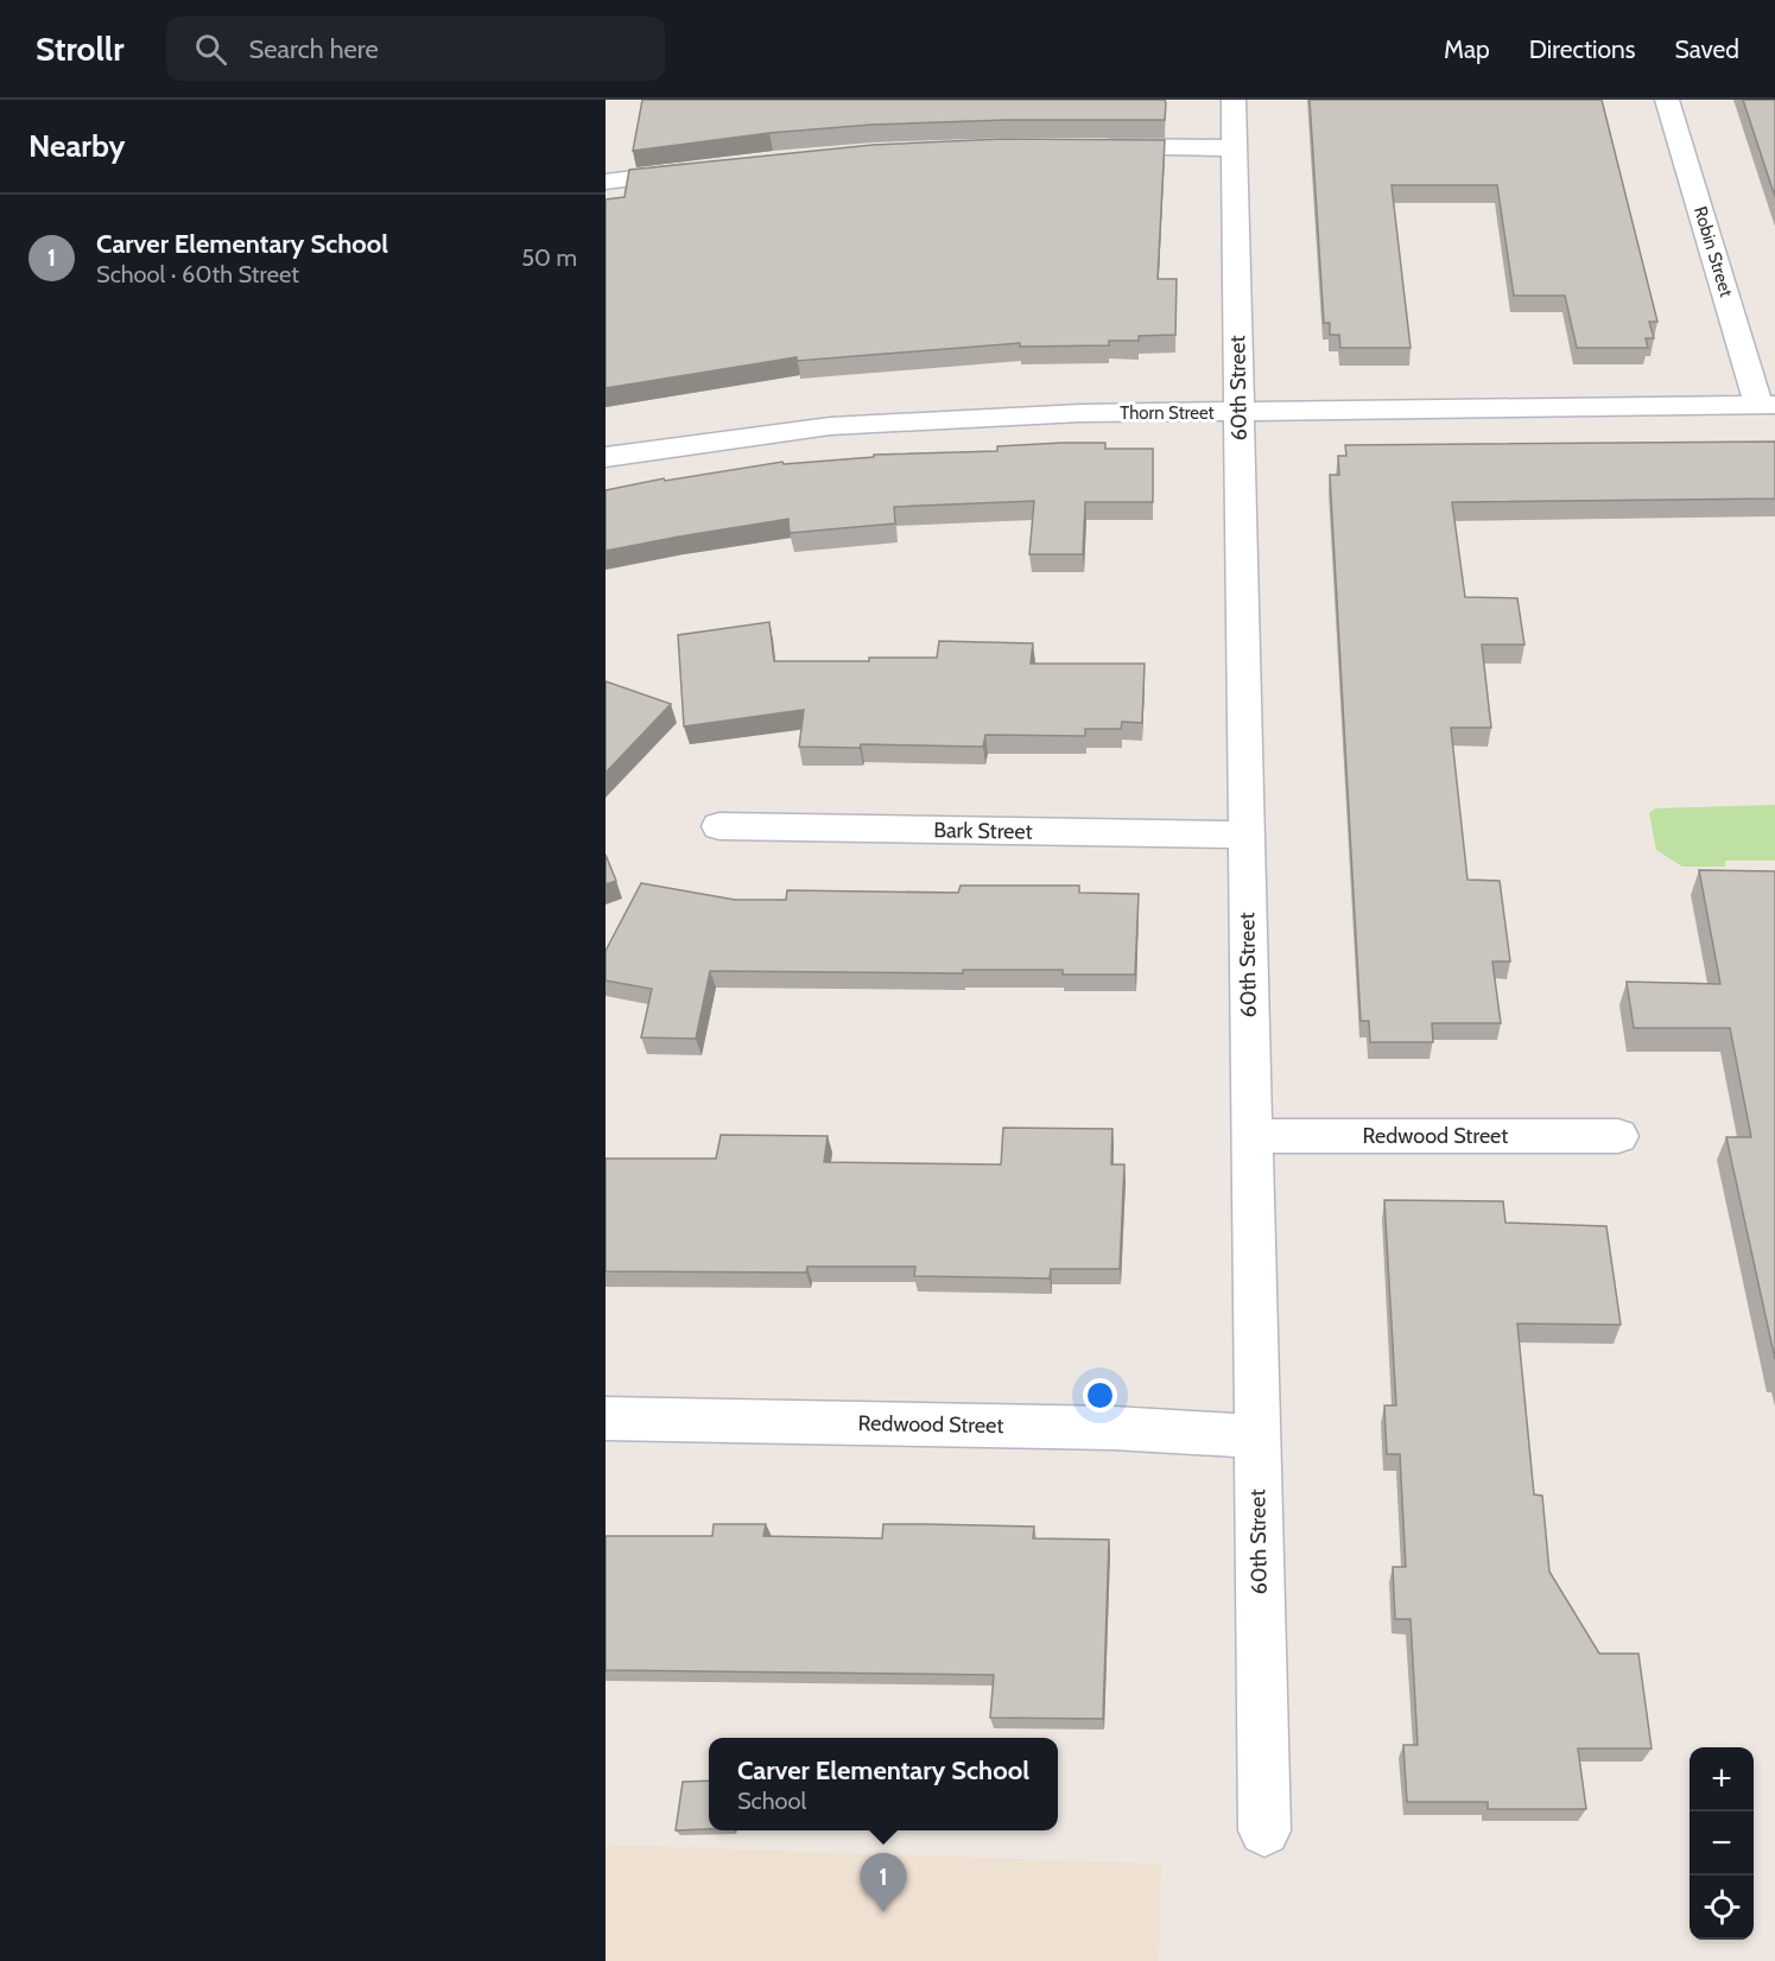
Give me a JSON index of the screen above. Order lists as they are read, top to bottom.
{
  "streets": {
    "street": [
      "Robin Street",
      "60th Street",
      "Thorn Street",
      "Bark Street",
      "Redwood Street"
    ]
  },
  "crossings": [
    ["Robin Street", "Thorn Street"],
    ["60th Street", "Thorn Street"],
    ["60th Street", "Bark Street"],
    ["60th Street", "Redwood Street"]
  ],
  "page": {
    "header": "Strollr",
    "search": "Search here",
    "nav": ["Map", "Directions", "Saved"],
    "heading": "Nearby",
    "list": [
      {
        "mark": "1",
        "name": "Carver Elementary School",
        "note": "School · 60th Street",
        "value": "50 m"
      }
    ],
    "popup": ["Carver Elementary School", "School"],
    "map_buttons": ["+", "−"],
    "pins": "1"
  }
}
